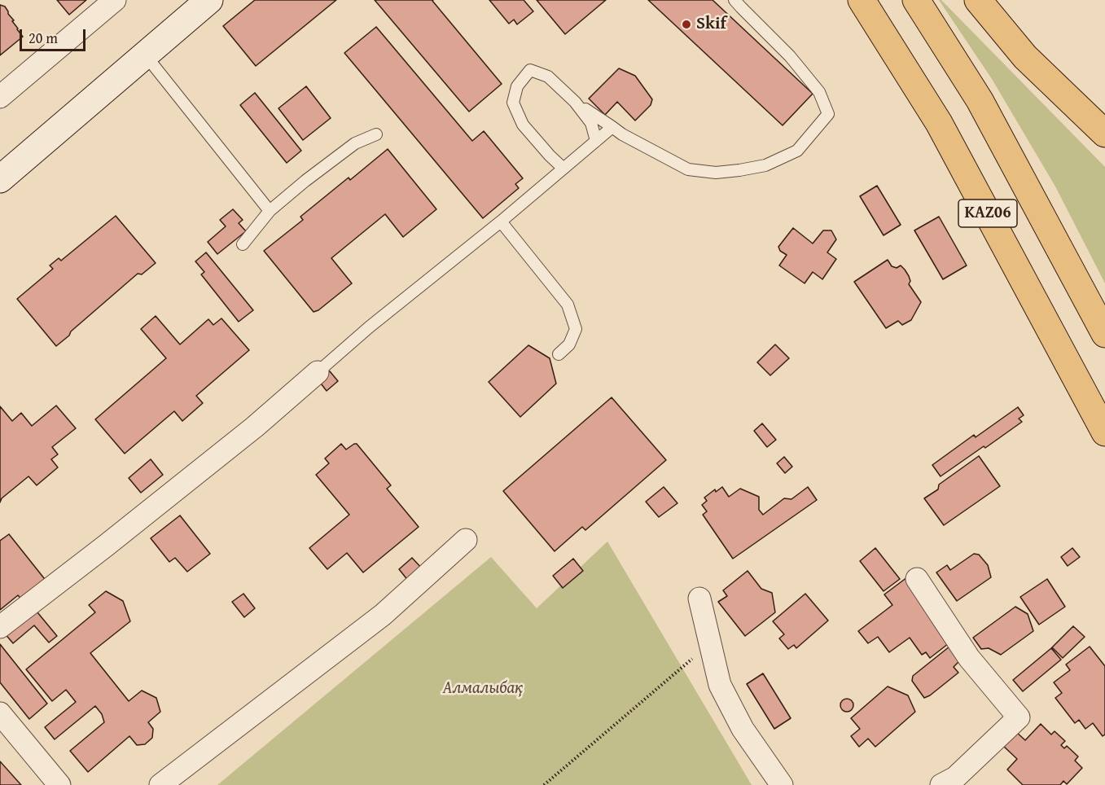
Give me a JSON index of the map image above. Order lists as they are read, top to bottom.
{
  "streets": {
    "highway": ["KАZ06"]
  },
  "parks": ["Алмалыбақ"],
  "places": ["Skif"],
  "scale_bar": "20 m"
}
